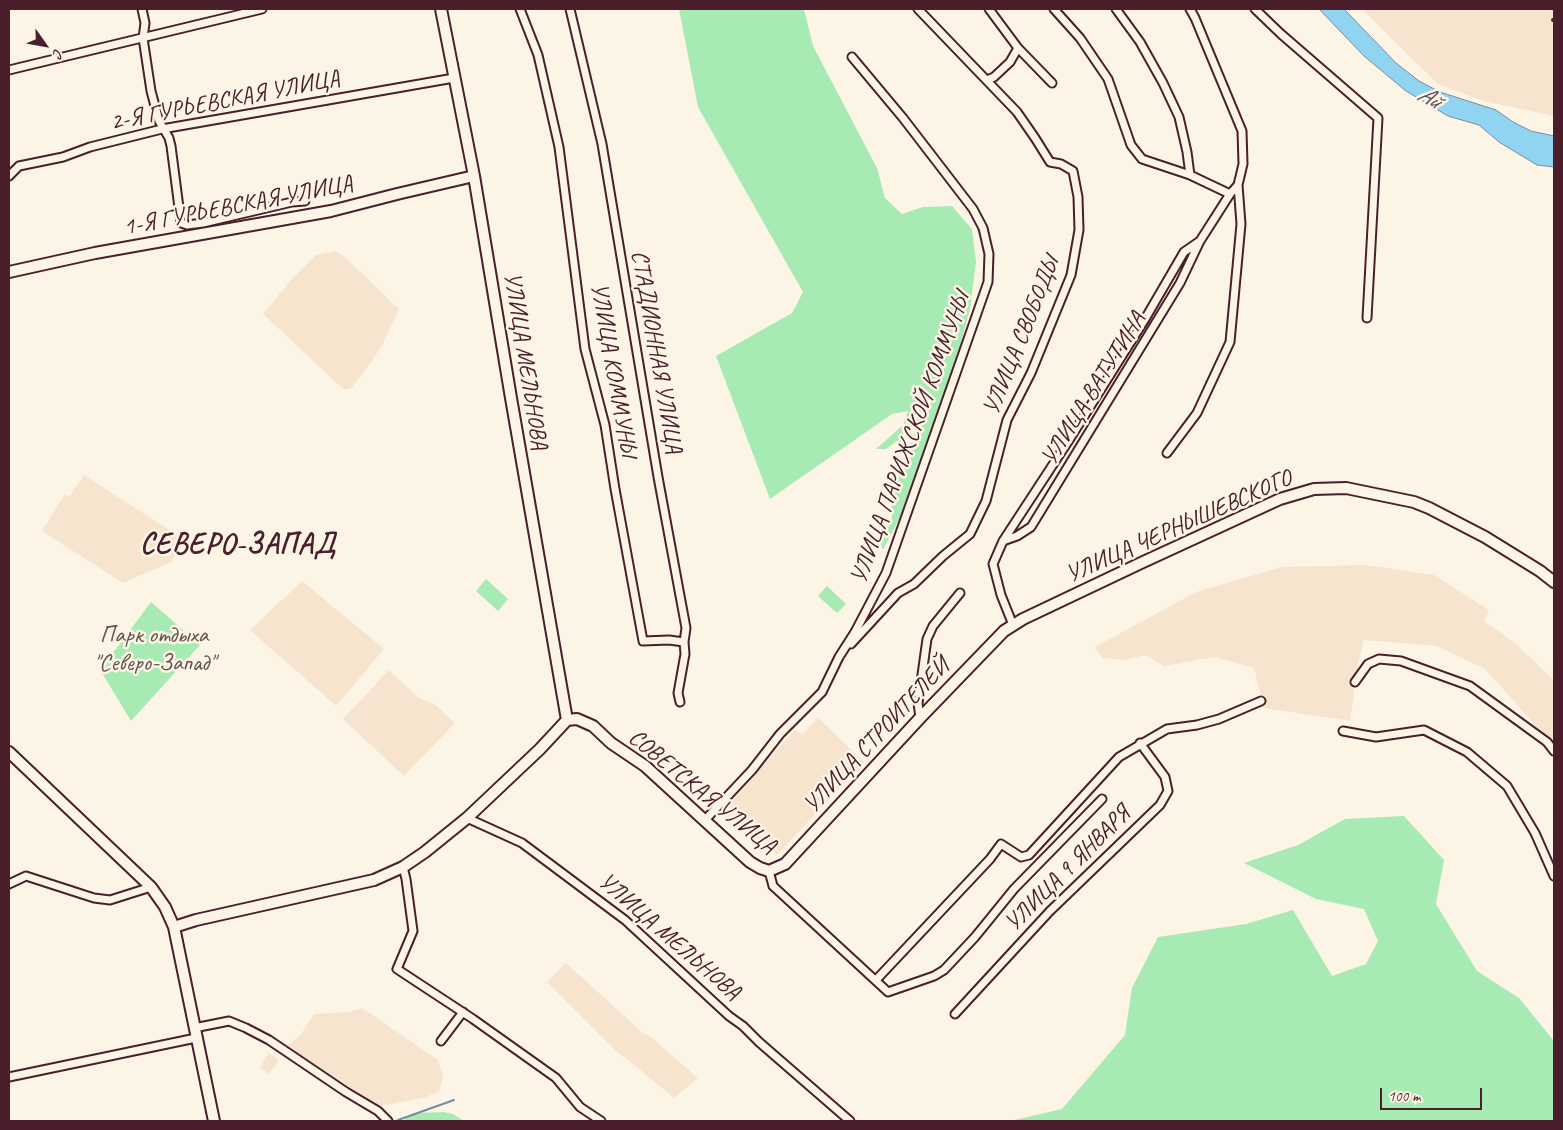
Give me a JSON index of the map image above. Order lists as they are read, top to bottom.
{
  "streets": {
    "main road": [
      "1-Я ГУРЬЕВСКАЯ УЛИЦА",
      "УЛИЦА МЕЛЬНОВА",
      "УЛИЦА ЧЕРНЫШЕВСКОГО",
      "УЛИЦА СТРОИТЕЛЕЙ",
      "СОВЕТСКАЯ УЛИЦА"
    ],
    "street": [
      "2-Я ГУРЬЕВСКАЯ УЛИЦА",
      "УЛИЦА СВОБОДЫ",
      "СТАДИОННАЯ УЛИЦА",
      "УЛИЦА КОММУНЫ",
      "УЛИЦА ВАТУТИНА",
      "УЛИЦА ПАРИЖСКОЙ КОММУНЫ",
      "УЛИЦА 9 ЯНВАРЯ"
    ]
  },
  "crossings": [
    ["2-Я ГУРЬЕВСКАЯ УЛИЦА", "УЛИЦА МЕЛЬНОВА"],
    ["1-Я ГУРЬЕВСКАЯ УЛИЦА", "УЛИЦА МЕЛЬНОВА"],
    ["УЛИЦА СВОБОДЫ", "УЛИЦА ПАРИЖСКОЙ КОММУНЫ"],
    ["СТАДИОННАЯ УЛИЦА", "УЛИЦА КОММУНЫ"],
    ["УЛИЦА МЕЛЬНОВА", "СОВЕТСКАЯ УЛИЦА"],
    ["УЛИЦА ВАТУТИНА", "УЛИЦА ЧЕРНЫШЕВСКОГО"],
    ["УЛИЦА ВАТУТИНА", "УЛИЦА СТРОИТЕЛЕЙ"],
    ["УЛИЦА ПАРИЖСКОЙ КОММУНЫ", "СОВЕТСКАЯ УЛИЦА"],
    ["УЛИЦА ЧЕРНЫШЕВСКОГО", "УЛИЦА СТРОИТЕЛЕЙ"],
    ["УЛИЦА СТРОИТЕЛЕЙ", "СОВЕТСКАЯ УЛИЦА"]
  ],
  "districts": ["СЕВЕРО-ЗАПАД"],
  "water": ["Ай"],
  "parks": ["Парк отдыха \"Северо-Запад\""],
  "scale_bar": "100 m",
  "north": "bottom right"
}
